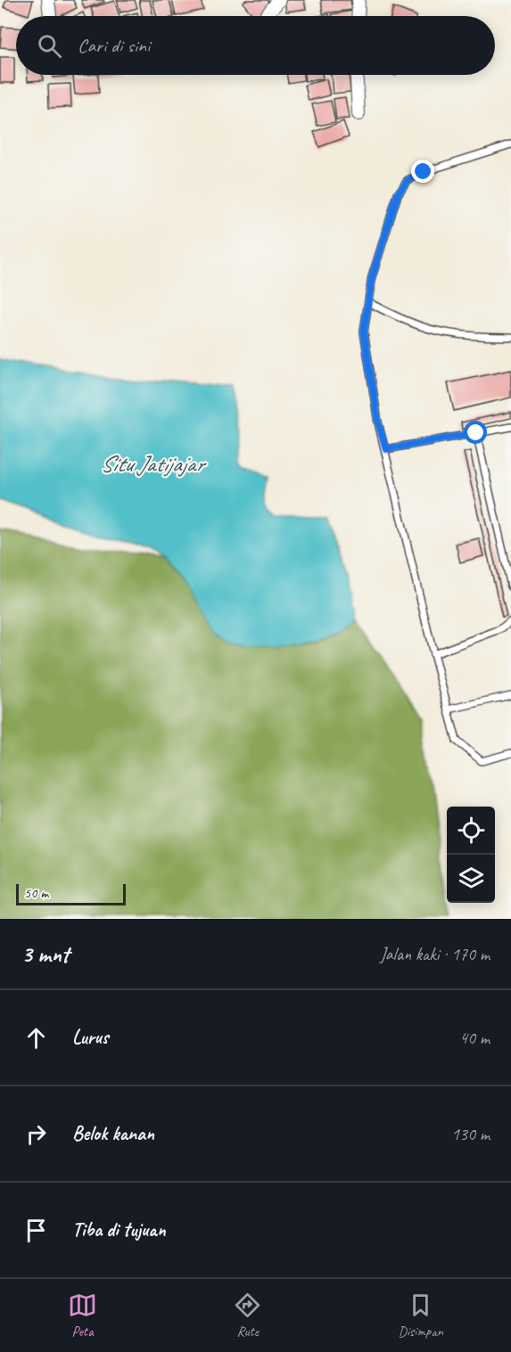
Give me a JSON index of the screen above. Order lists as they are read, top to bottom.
{
  "water": ["Situ Jatijajar"],
  "scale_bar": "50 m",
  "page": {
    "search": "Cari di sini",
    "scale": "50 m",
    "heading": ["3 mnt", "Jalan kaki · 170 m"],
    "list": [
      ["Lurus", "40 m"],
      ["Belok kanan", "130 m"],
      "Tiba di tujuan"
    ],
    "nav": ["Peta", "Rute", "Disimpan"]
  }
}
